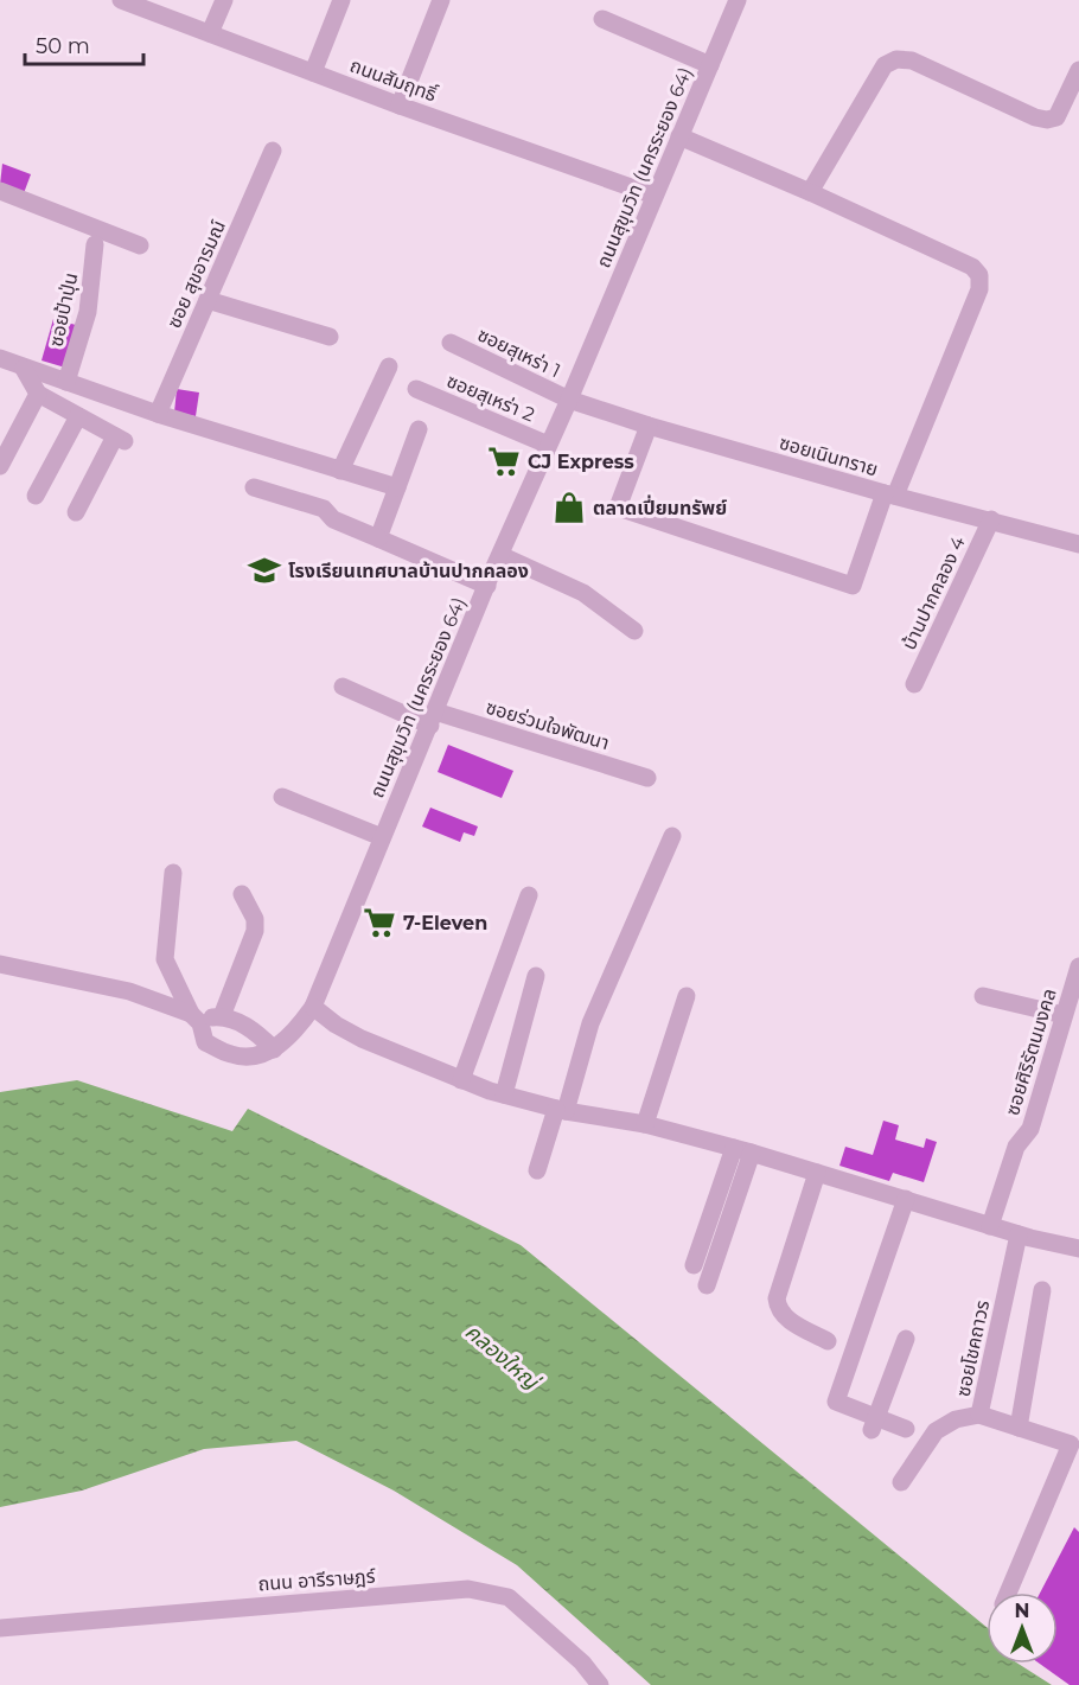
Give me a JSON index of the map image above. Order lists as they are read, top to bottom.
{
  "streets": {
    "street": [
      "ถนนสัมฤทธิ์",
      "ถนนสุขุมวิท (นครระยอง 64)",
      "ซอย สุขอารมณ์",
      "ซอยป้าปุ่น",
      "ซอยสุเหร่า 1",
      "ซอยสุเหร่า 2",
      "ซอยเนินทราย",
      "บ้านปากคลอง 4",
      "ซอยร่วมใจพัฒนา",
      "ซอยศิริรัตนมงคล",
      "ซอยโชคถาวร",
      "ถนน อารีราษฎร์"
    ]
  },
  "crossings": [
    ["ถนนสัมฤทธิ์", "ถนนสุขุมวิท (นครระยอง 64)"],
    ["ถนนสุขุมวิท (นครระยอง 64)", "ซอยสุเหร่า 1"],
    ["ถนนสุขุมวิท (นครระยอง 64)", "ซอยสุเหร่า 2"],
    ["ถนนสุขุมวิท (นครระยอง 64)", "ซอยเนินทราย"],
    ["ถนนสุขุมวิท (นครระยอง 64)", "ซอยร่วมใจพัฒนา"],
    ["ซอยสุเหร่า 1", "ซอยเนินทราย"],
    ["ซอยเนินทราย", "บ้านปากคลอง 4"]
  ],
  "water": ["คลองใหญ่"],
  "places": {
    "supermarket": ["CJ Express", "7-Eleven"],
    "shop": ["ตลาดเปี่ยมทรัพย์"],
    "school or university": ["โรงเรียนเทศบาลบ้านปากคลอง"]
  },
  "scale_bar": "50 m",
  "north": "top"
}
